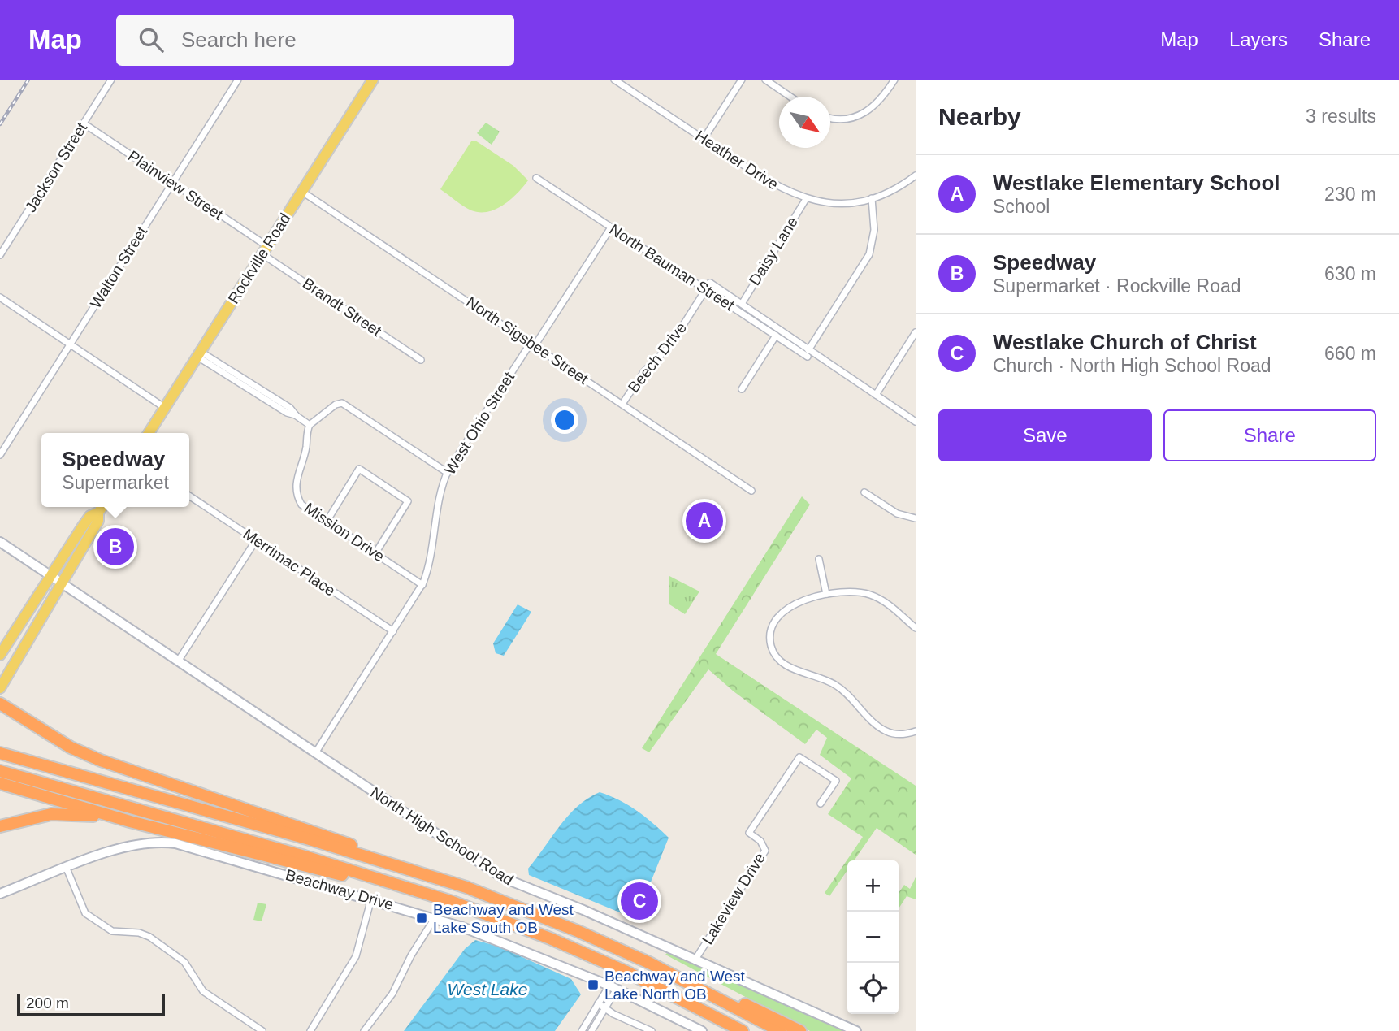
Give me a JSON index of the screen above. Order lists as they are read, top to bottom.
{
  "streets": {
    "main road": ["Rockville Road"],
    "street": [
      "Heather Drive",
      "Jackson Street",
      "Plainview Street",
      "Daisy Lane",
      "Walton Street",
      "North Bauman Street",
      "Brandt Street",
      "North Sigsbee Street",
      "Beech Drive",
      "West Ohio Street",
      "Mission Drive",
      "Merrimac Place",
      "North High School Road",
      "Beachway Drive",
      "Lakeview Drive"
    ]
  },
  "crossings": [
    ["Heather Drive", "Daisy Lane"],
    ["Jackson Street", "Plainview Street"],
    ["Plainview Street", "Rockville Road"],
    ["Plainview Street", "Walton Street"],
    ["Plainview Street", "Brandt Street"],
    ["Daisy Lane", "North Bauman Street"],
    ["Rockville Road", "Brandt Street"],
    ["Rockville Road", "North Sigsbee Street"],
    ["North Bauman Street", "Beech Drive"],
    ["North Bauman Street", "West Ohio Street"],
    ["North Sigsbee Street", "Beech Drive"],
    ["North Sigsbee Street", "West Ohio Street"],
    ["West Ohio Street", "Mission Drive"],
    ["West Ohio Street", "Merrimac Place"],
    ["West Ohio Street", "North High School Road"],
    ["North High School Road", "Lakeview Drive"]
  ],
  "water": ["West Lake"],
  "places": {
    "transit": ["Beachway and West Lake South OB", "Beachway and West Lake North OB"]
  },
  "scale_bar": "200 m",
  "north": "bottom right",
  "page": {
    "header": "Map",
    "search": "Search here",
    "nav": ["Map", "Layers", "Share"],
    "heading": ["Nearby", "3 results"],
    "list": [
      {
        "mark": "A",
        "name": "Westlake Elementary School",
        "note": "School",
        "value": "230 m"
      },
      {
        "mark": "B",
        "name": "Speedway",
        "note": "Supermarket · Rockville Road",
        "value": "630 m"
      },
      {
        "mark": "C",
        "name": "Westlake Church of Christ",
        "note": "Church · North High School Road",
        "value": "660 m"
      }
    ],
    "buttons": ["Save", "Share"],
    "popup": ["Speedway", "Supermarket"],
    "pins": ["A", "B", "C"],
    "map_buttons": ["+", "−"],
    "scale": "200 m"
  }
}
